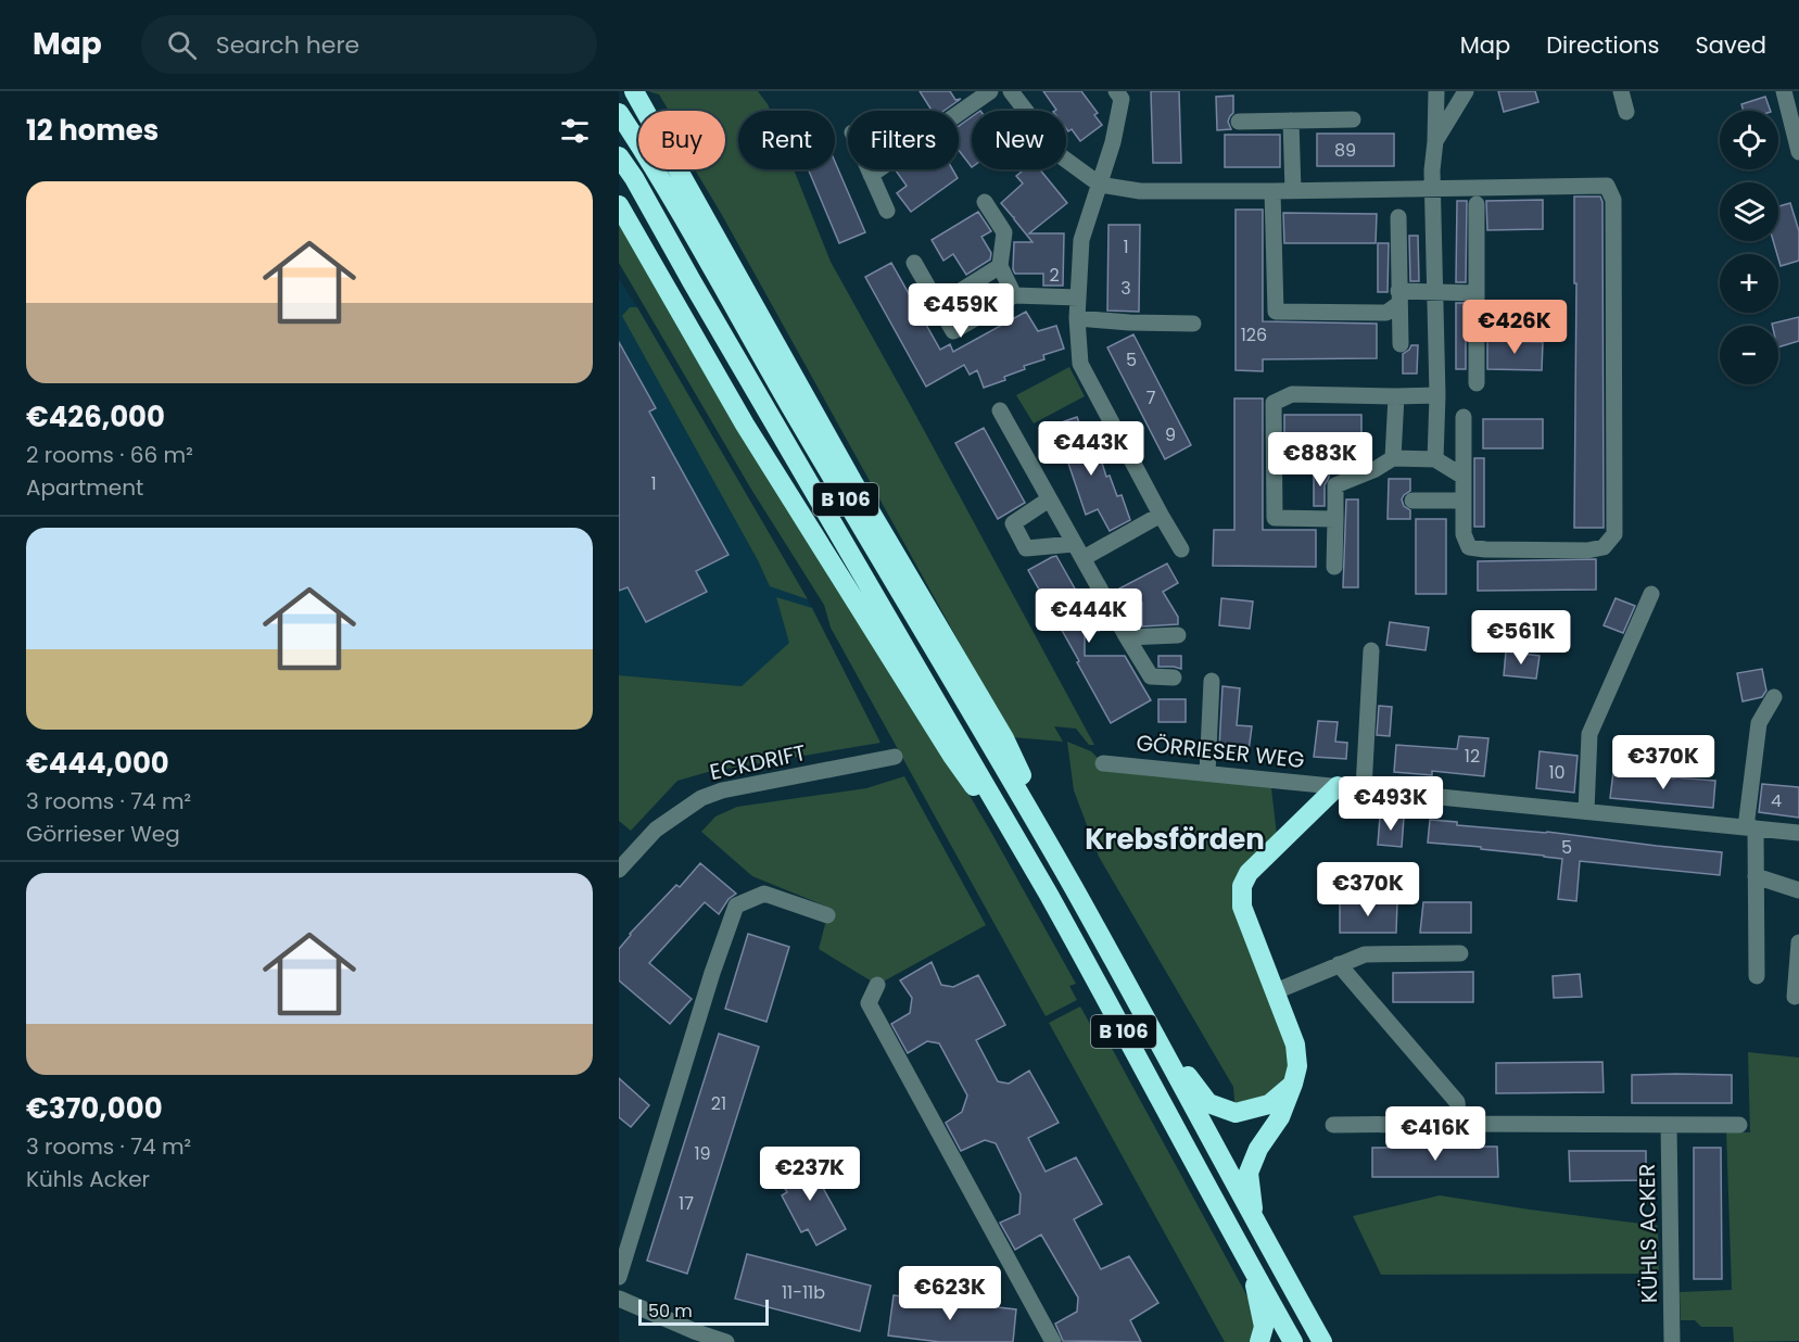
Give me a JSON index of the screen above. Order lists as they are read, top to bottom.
{
  "streets": {
    "highway": ["B 106"],
    "street": ["GÖRRIESER WEG", "ECKDRIFT", "KÜHLS ACKER"]
  },
  "districts": ["Krebsförden"],
  "house_numbers": [
    "89",
    "1",
    "2",
    "3",
    "126",
    "5",
    "7",
    "9",
    "1",
    "12",
    "10",
    "4",
    "5",
    "21",
    "19",
    "17",
    "11-11b"
  ],
  "scale_bar": "50 m",
  "page": {
    "header": "Map",
    "search": "Search here",
    "nav": ["Map", "Directions", "Saved"],
    "heading": "12 homes",
    "map_buttons": ["+", "−"],
    "chip": [
      "Buy",
      "Rent",
      "Filters",
      "New"
    ],
    "list": [
      {
        "name": "€426,000",
        "note": "2 rooms · 66 m² · Apartment"
      },
      {
        "name": "€444,000",
        "note": "3 rooms · 74 m² · Görrieser Weg"
      },
      {
        "name": "€370,000",
        "note": "3 rooms · 74 m² · Kühls Acker"
      }
    ],
    "price": [
      "€459K",
      "€426K",
      "€443K",
      "€883K",
      "€444K",
      "€561K",
      "€370K",
      "€493K",
      "€370K",
      "€416K",
      "€237K",
      "€623K"
    ],
    "scale": "50 m"
  }
}
